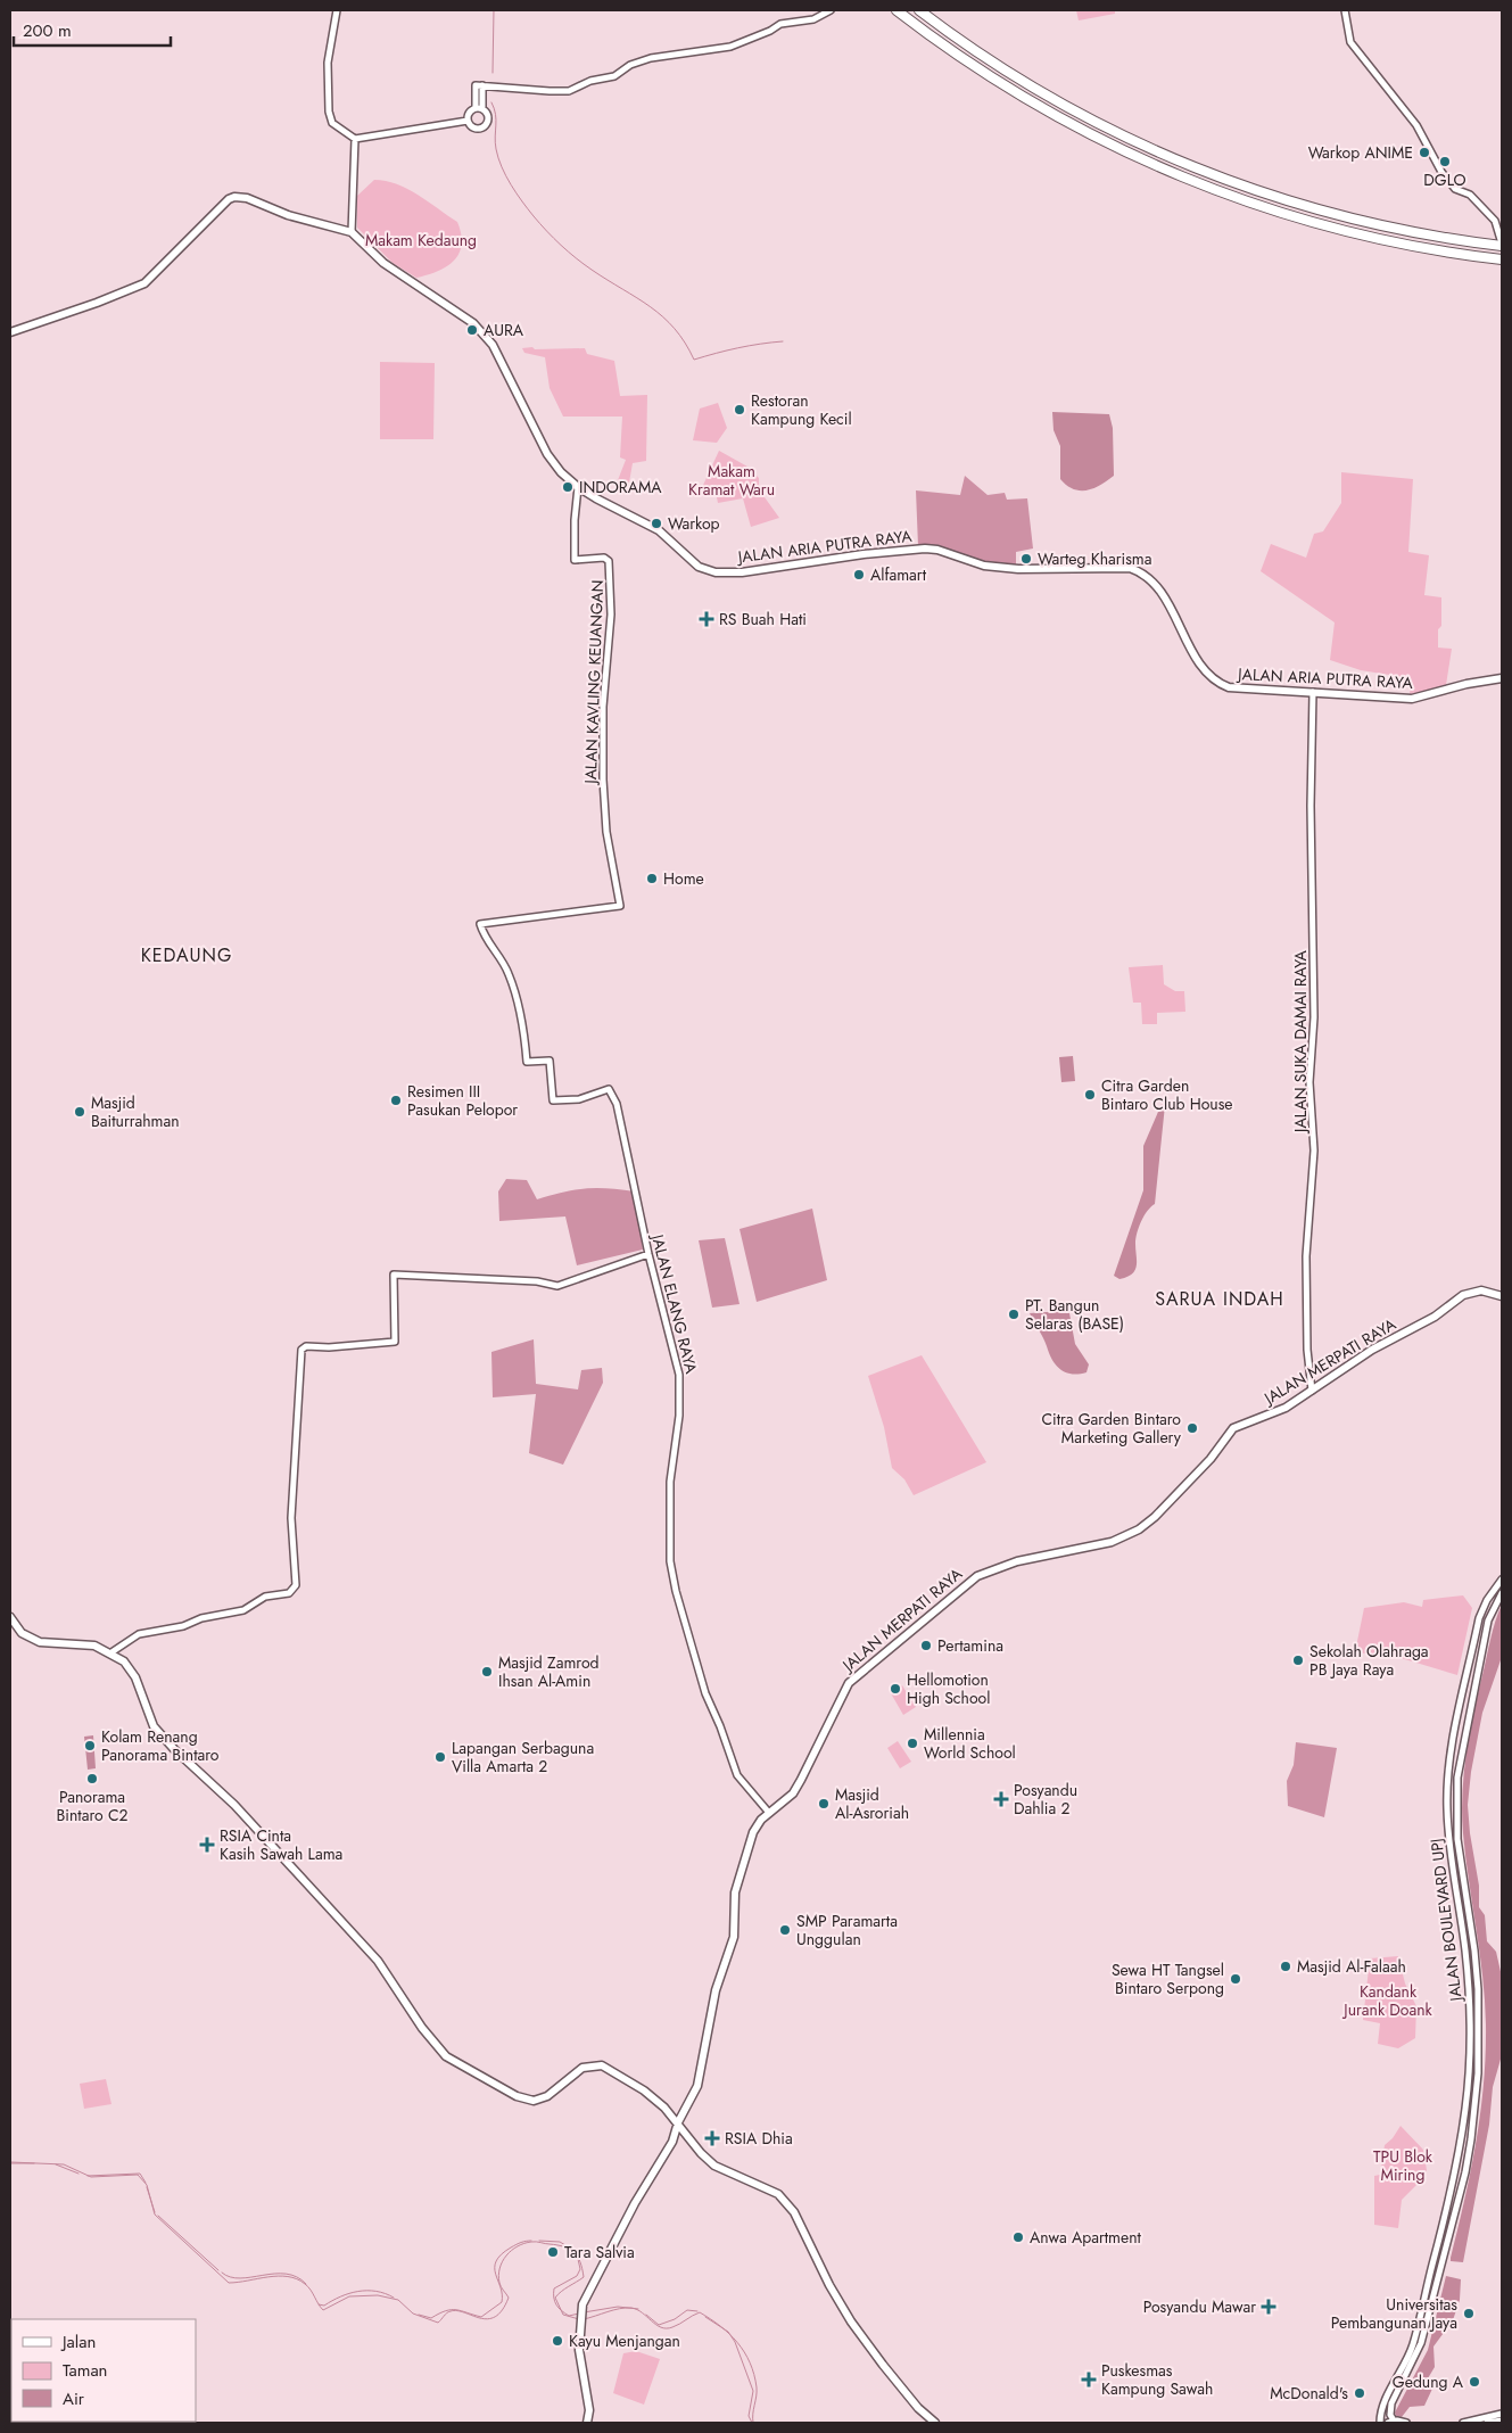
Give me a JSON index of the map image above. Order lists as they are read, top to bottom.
{
  "streets": {
    "main road": ["JALAN ARIA PUTRA RAYA", "JALAN MERPATI RAYA"],
    "street": [
      "JALAN KAVLING KEUANGAN",
      "JALAN SUKA DAMAI RAYA",
      "JALAN ELANG RAYA",
      "JALAN BOULEVARD UPJ"
    ]
  },
  "crossings": [
    ["JALAN ARIA PUTRA RAYA", "JALAN KAVLING KEUANGAN"],
    ["JALAN ARIA PUTRA RAYA", "JALAN SUKA DAMAI RAYA"],
    ["JALAN KAVLING KEUANGAN", "JALAN ELANG RAYA"],
    ["JALAN SUKA DAMAI RAYA", "JALAN MERPATI RAYA"],
    ["JALAN ELANG RAYA", "JALAN MERPATI RAYA"]
  ],
  "districts": ["KEDAUNG", "SARUA INDAH"],
  "parks": [
    "Makam Kedaung",
    "Makam Kramat Waru",
    "Kandank Jurank Doank",
    "TPU Blok Miring"
  ],
  "places": {
    "other": [
      "Warkop ANIME",
      "DGLO",
      "AURA",
      "Restoran Kampung Kecil",
      "INDORAMA",
      "Warkop",
      "Warteg Kharisma",
      "Alfamart",
      "Home",
      "Citra Garden Bintaro Club House",
      "Resimen III Pasukan Pelopor",
      "Masjid Baiturrahman",
      "PT. Bangun Selaras (BASE)",
      "Citra Garden Bintaro Marketing Gallery",
      "Pertamina",
      "Sekolah Olahraga PB Jaya Raya",
      "Masjid Zamrod Ihsan Al-Amin",
      "Hellomotion High School",
      "Millennia World School",
      "Kolam Renang Panorama Bintaro",
      "Lapangan Serbaguna Villa Amarta 2",
      "Panorama Bintaro C2",
      "Masjid Al-Asroriah",
      "SMP Paramarta Unggulan",
      "Masjid Al-Falaah",
      "Sewa HT Tangsel Bintaro Serpong",
      "Anwa Apartment",
      "Tara Salvia",
      "Universitas Pembangunan Jaya",
      "Kayu Menjangan",
      "Gedung A",
      "McDonald's"
    ],
    "health": [
      "RS Buah Hati",
      "Posyandu Dahlia 2",
      "RSIA Cinta Kasih Sawah Lama",
      "RSIA Dhia",
      "Posyandu Mawar",
      "Puskesmas Kampung Sawah"
    ]
  },
  "legend": ["Jalan", "Taman", "Air"],
  "scale_bar": "200 m"
}
